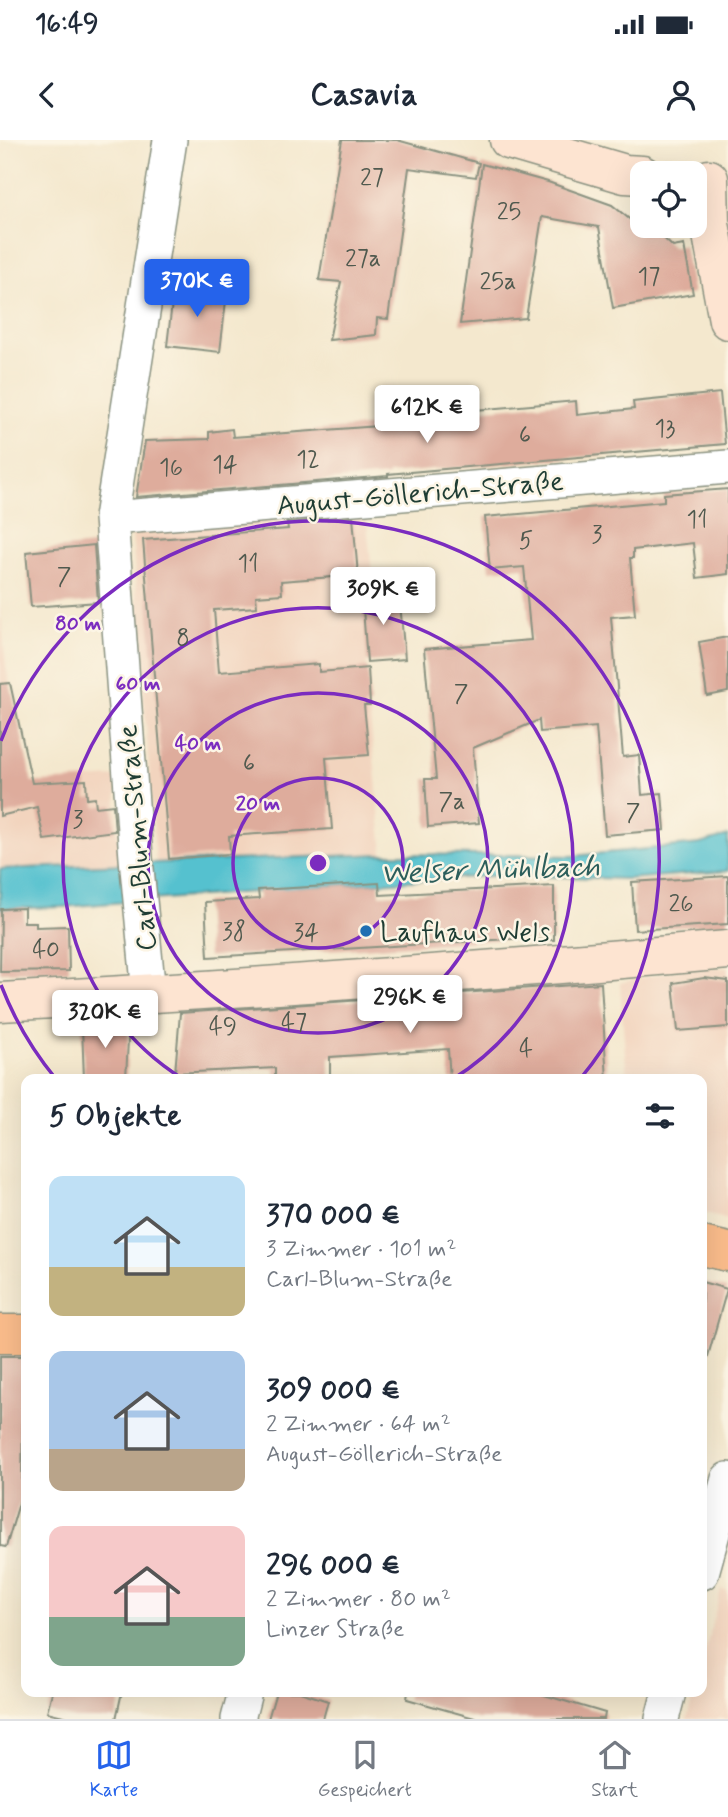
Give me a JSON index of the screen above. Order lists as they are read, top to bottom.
{
  "streets": {
    "street": ["August-Göllerich-Straße", "Carl-Blum-Straße"]
  },
  "crossings": [
    ["August-Göllerich-Straße", "Carl-Blum-Straße"]
  ],
  "water": ["Welser Mühlbach"],
  "places": ["Laufhaus Wels"],
  "house_numbers": [
    "27",
    "25",
    "27a",
    "17",
    "25a",
    "13",
    "6",
    "12",
    "14",
    "16",
    "11",
    "3",
    "5",
    "11",
    "7",
    "8",
    "7",
    "6",
    "7a",
    "7",
    "3",
    "26",
    "38",
    "34",
    "40",
    "47",
    "49",
    "4"
  ],
  "page": {
    "status": "16:49",
    "header": "Casavia",
    "price": [
      "370K €",
      "612K €",
      "309K €",
      "296K €",
      "320K €"
    ],
    "heading": "5 Objekte",
    "list": [
      {
        "name": "370 000 €",
        "note": "3 Zimmer · 101 m² · Carl-Blum-Straße"
      },
      {
        "name": "309 000 €",
        "note": "2 Zimmer · 64 m² · August-Göllerich-Straße"
      },
      {
        "name": "296 000 €",
        "note": "2 Zimmer · 80 m² · Linzer Straße"
      }
    ],
    "tabs": ["Karte", "Gespeichert", "Start"]
  },
  "rings": [
    "80 m",
    "60 m",
    "40 m",
    "20 m"
  ]
}
